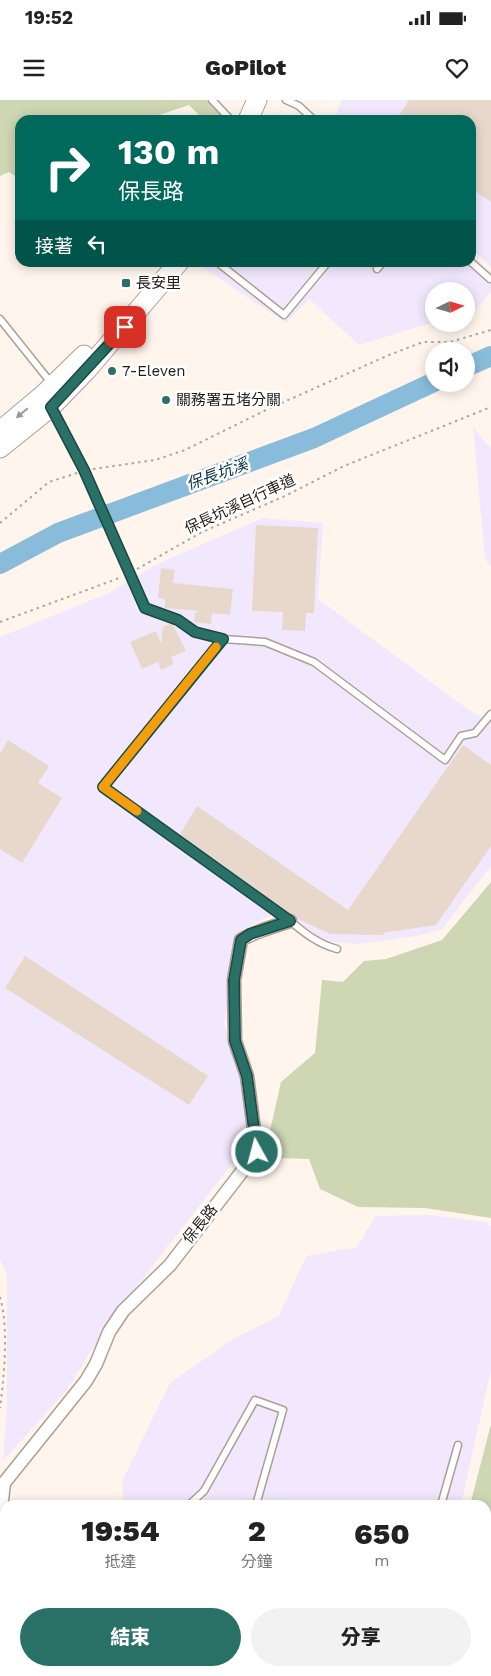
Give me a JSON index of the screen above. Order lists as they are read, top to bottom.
{
  "streets": {
    "street": ["保長路"],
    "path": ["保長坑溪自行車道"]
  },
  "water": ["保長坑溪"],
  "places": {
    "transit": ["長安里"],
    "other": ["7-Eleven", "關務署五堵分關"]
  },
  "north": "right",
  "page": {
    "status": "19:52",
    "header": "GoPilot",
    "turn": ["130 m", "保長路"],
    "then": "接著",
    "eta": [
      "19:54",
      "抵達",
      "2",
      "分鐘",
      "650",
      "m"
    ],
    "buttons": ["結束", "分享"]
  }
}
